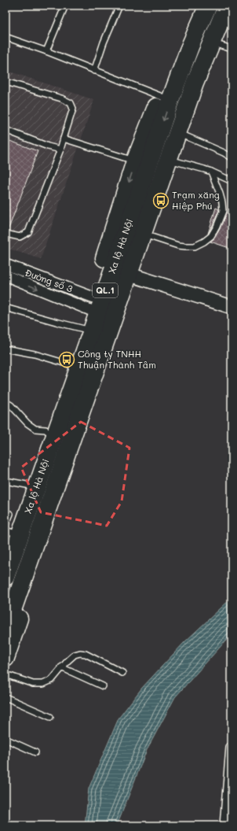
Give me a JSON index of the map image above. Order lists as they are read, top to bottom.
{
  "streets": {
    "highway": ["Xa lộ Hà Nội", "QL.1"],
    "street": ["Đường số 3"]
  },
  "crossings": [
    ["Xa lộ Hà Nội", "Đường số 3"]
  ],
  "places": {
    "bus stop": ["Trạm xăng Hiệp Phú", "Công ty TNHH Thuận Thành Tâm"]
  }
}
